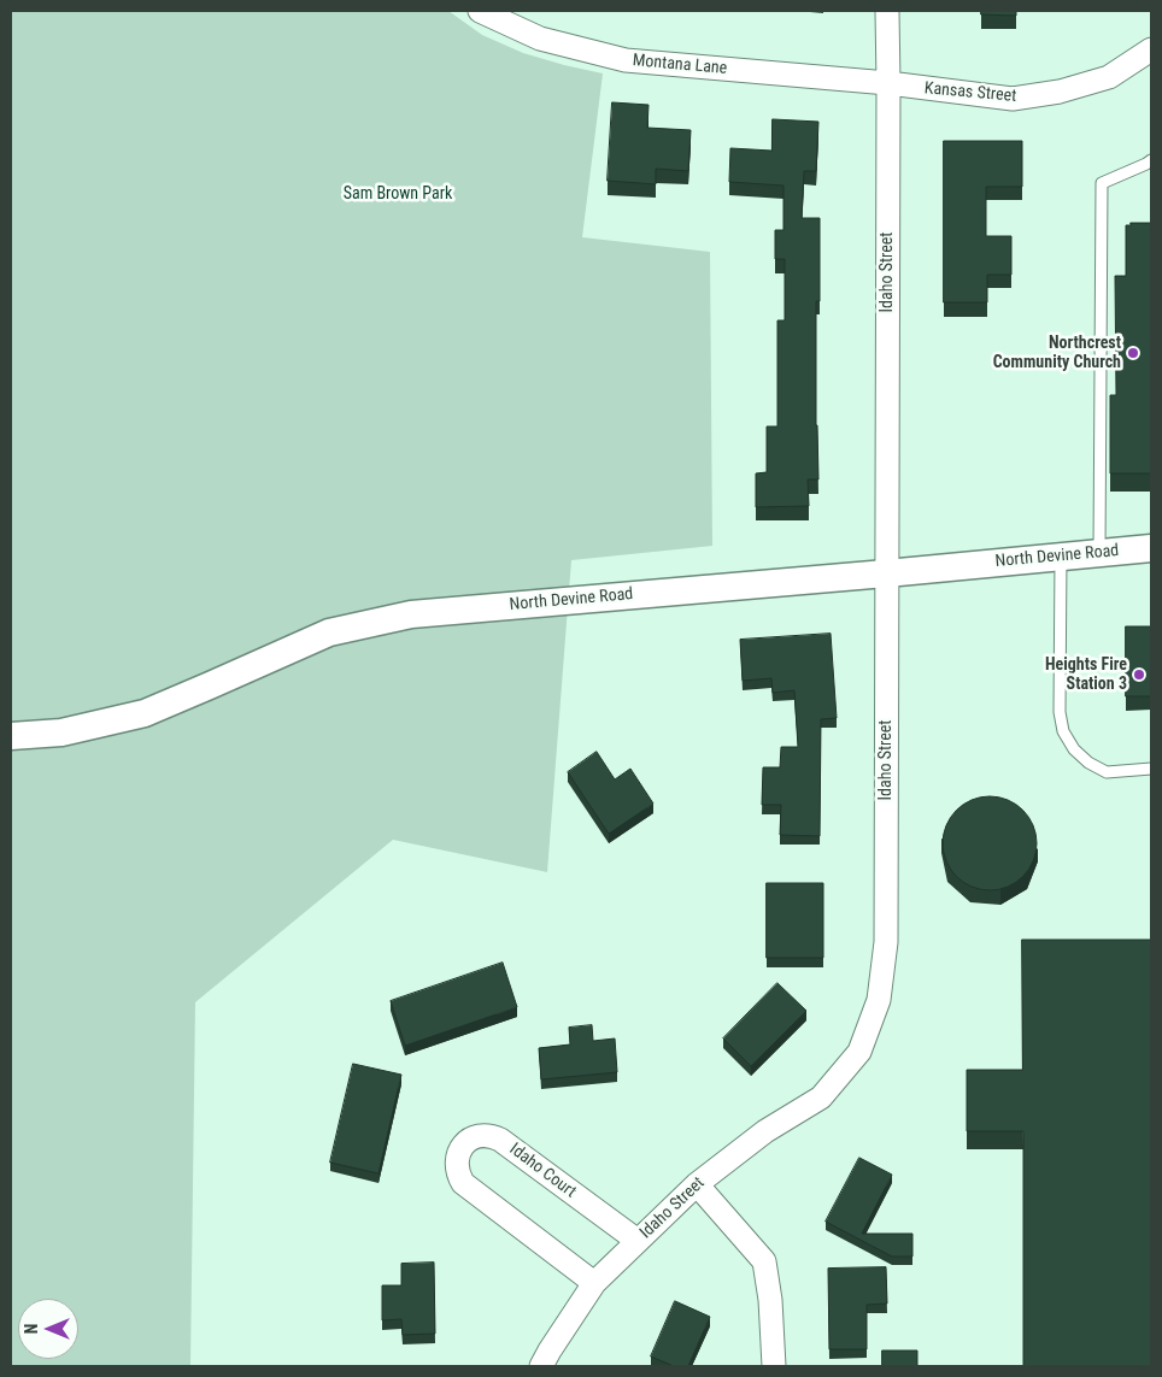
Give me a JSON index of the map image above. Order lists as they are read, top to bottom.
{
  "streets": {
    "street": [
      "Montana Lane",
      "Kansas Street",
      "Idaho Street",
      "North Devine Road",
      "Idaho Court"
    ]
  },
  "crossings": [
    ["Montana Lane", "Kansas Street"],
    ["Montana Lane", "Idaho Street"],
    ["Kansas Street", "Idaho Street"],
    ["Idaho Street", "North Devine Road"],
    ["Idaho Street", "Idaho Court"]
  ],
  "parks": ["Sam Brown Park"],
  "places": ["Northcrest Community Church", "Heights Fire Station 3"],
  "north": "left"
}
